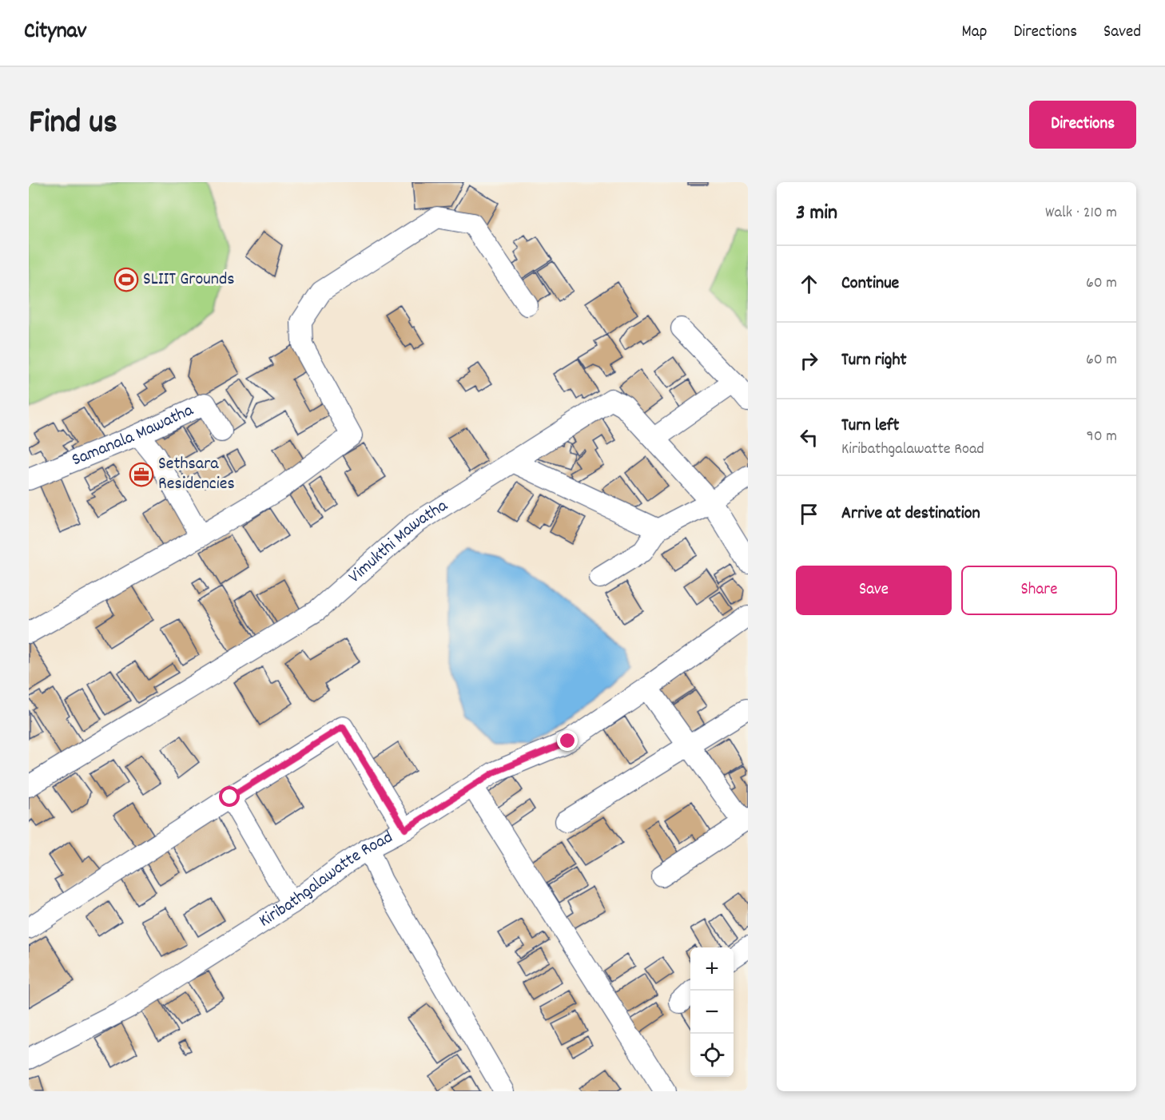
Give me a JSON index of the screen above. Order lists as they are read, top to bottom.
{
  "streets": {
    "street": ["Samanala Mawatha", "Vimukthi Mawatha", "Kiribathgalawatte Road"]
  },
  "places": {
    "sports": ["SLIIT Grounds"],
    "office": ["Sethsara Residencies"]
  },
  "page": {
    "header": "Citynav",
    "nav": ["Map", "Directions", "Saved"],
    "title": "Find us",
    "buttons": [
      "Directions",
      ["Save", "Share"]
    ],
    "heading": ["3 min", "Walk · 210 m"],
    "list": [
      ["Continue", "60 m"],
      ["Turn right", "60 m"],
      ["Turn left", "Kiribathgalawatte Road", "90 m"],
      "Arrive at destination"
    ],
    "map_buttons": ["+", "−"]
  }
}
